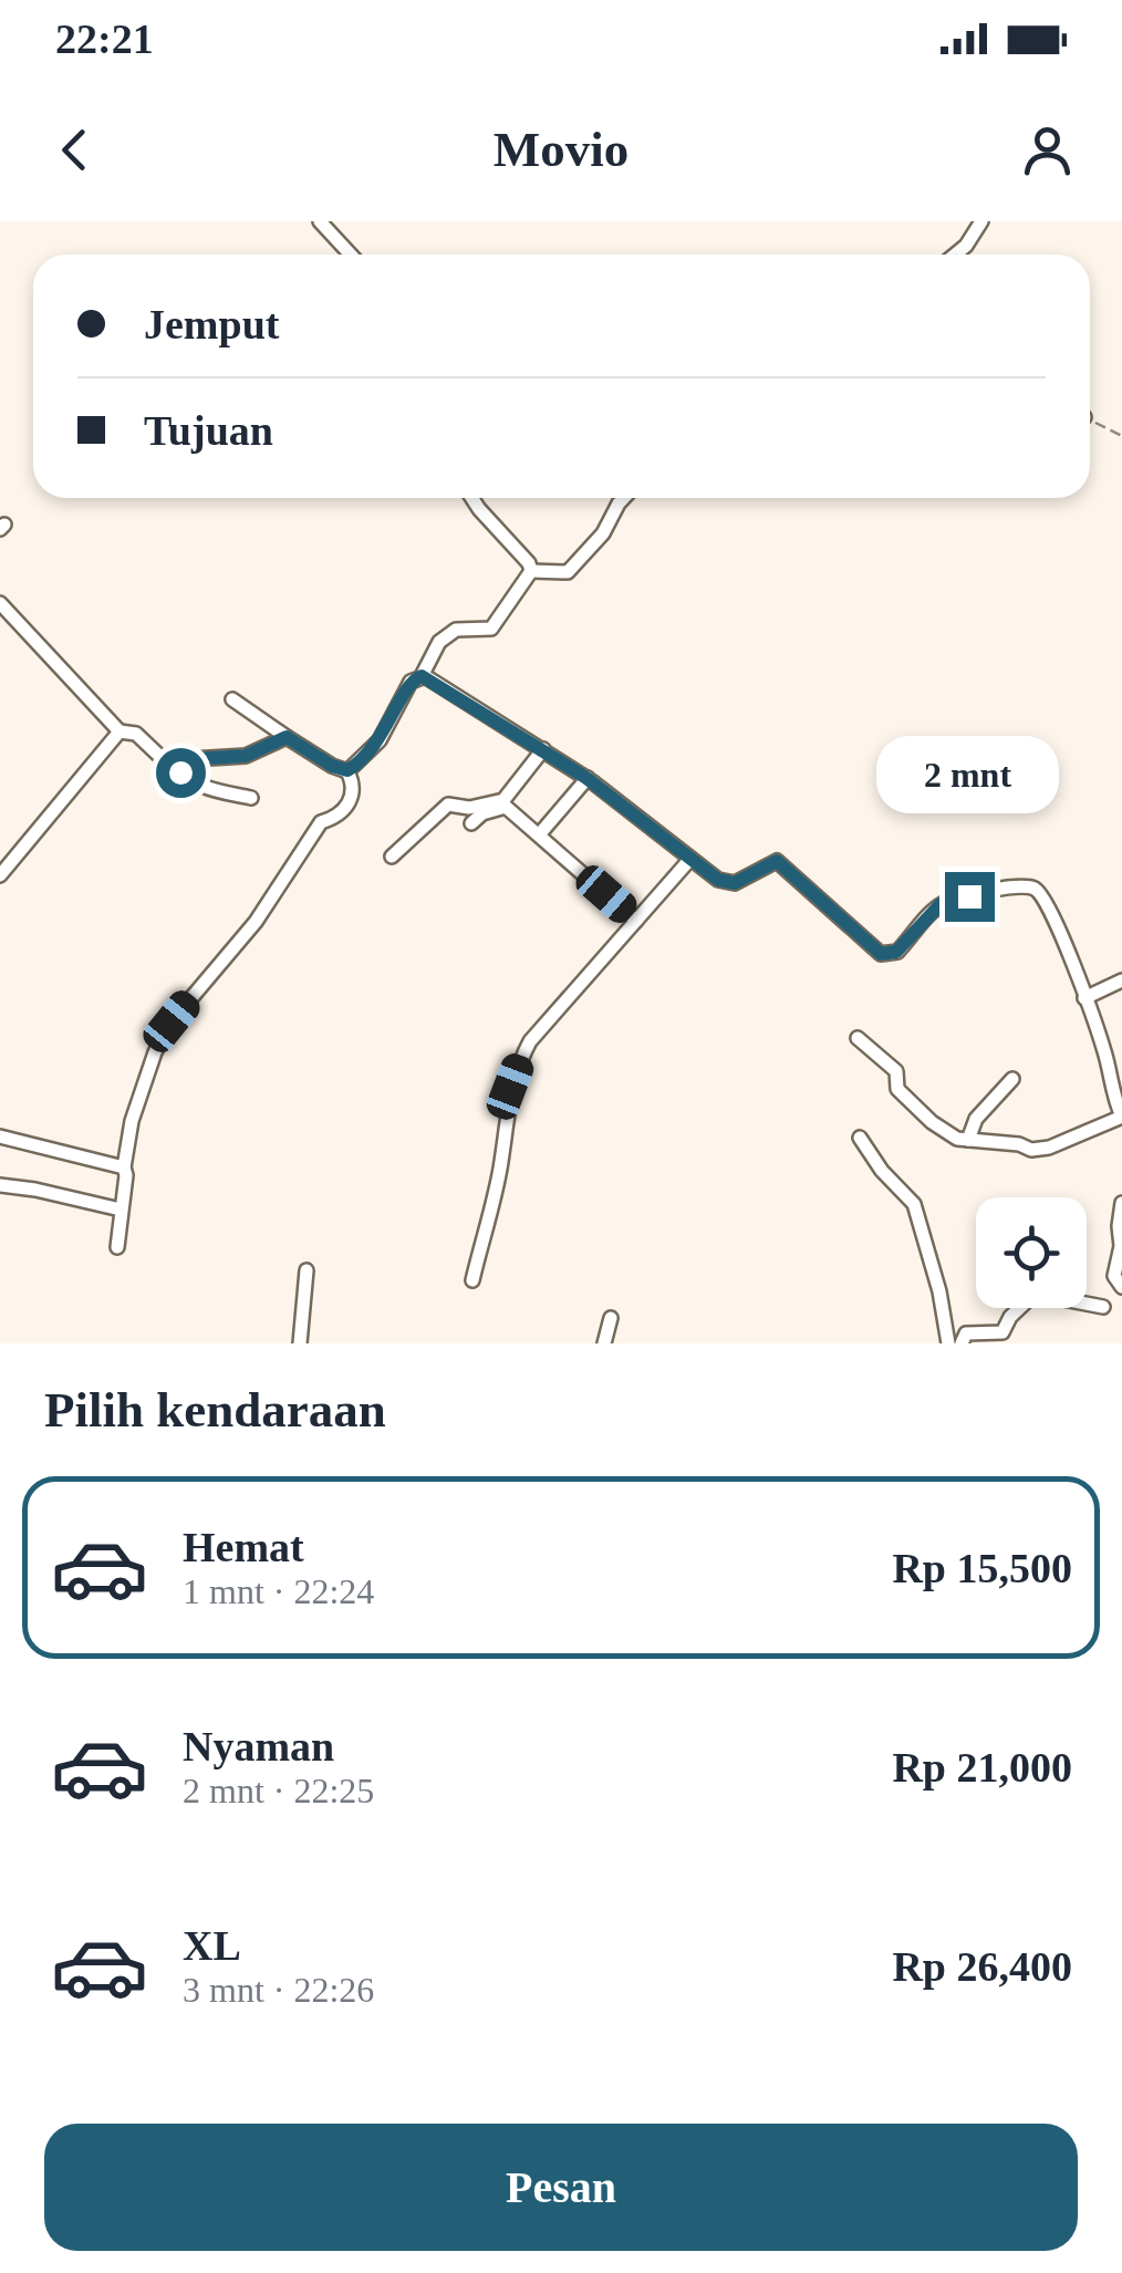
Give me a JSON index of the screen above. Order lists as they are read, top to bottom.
{
  "page": {
    "status": "22:21",
    "header": "Movio",
    "banner": ["Jemput", "Tujuan"],
    "bubble": "2 mnt",
    "heading": "Pilih kendaraan",
    "list": [
      {
        "name": "Hemat",
        "note": "1 mnt · 22:24",
        "value": "Rp 15,500"
      },
      {
        "name": "Nyaman",
        "note": "2 mnt · 22:25",
        "value": "Rp 21,000"
      },
      {
        "name": "XL",
        "note": "3 mnt · 22:26",
        "value": "Rp 26,400"
      }
    ],
    "buttons": "Pesan"
  }
}
